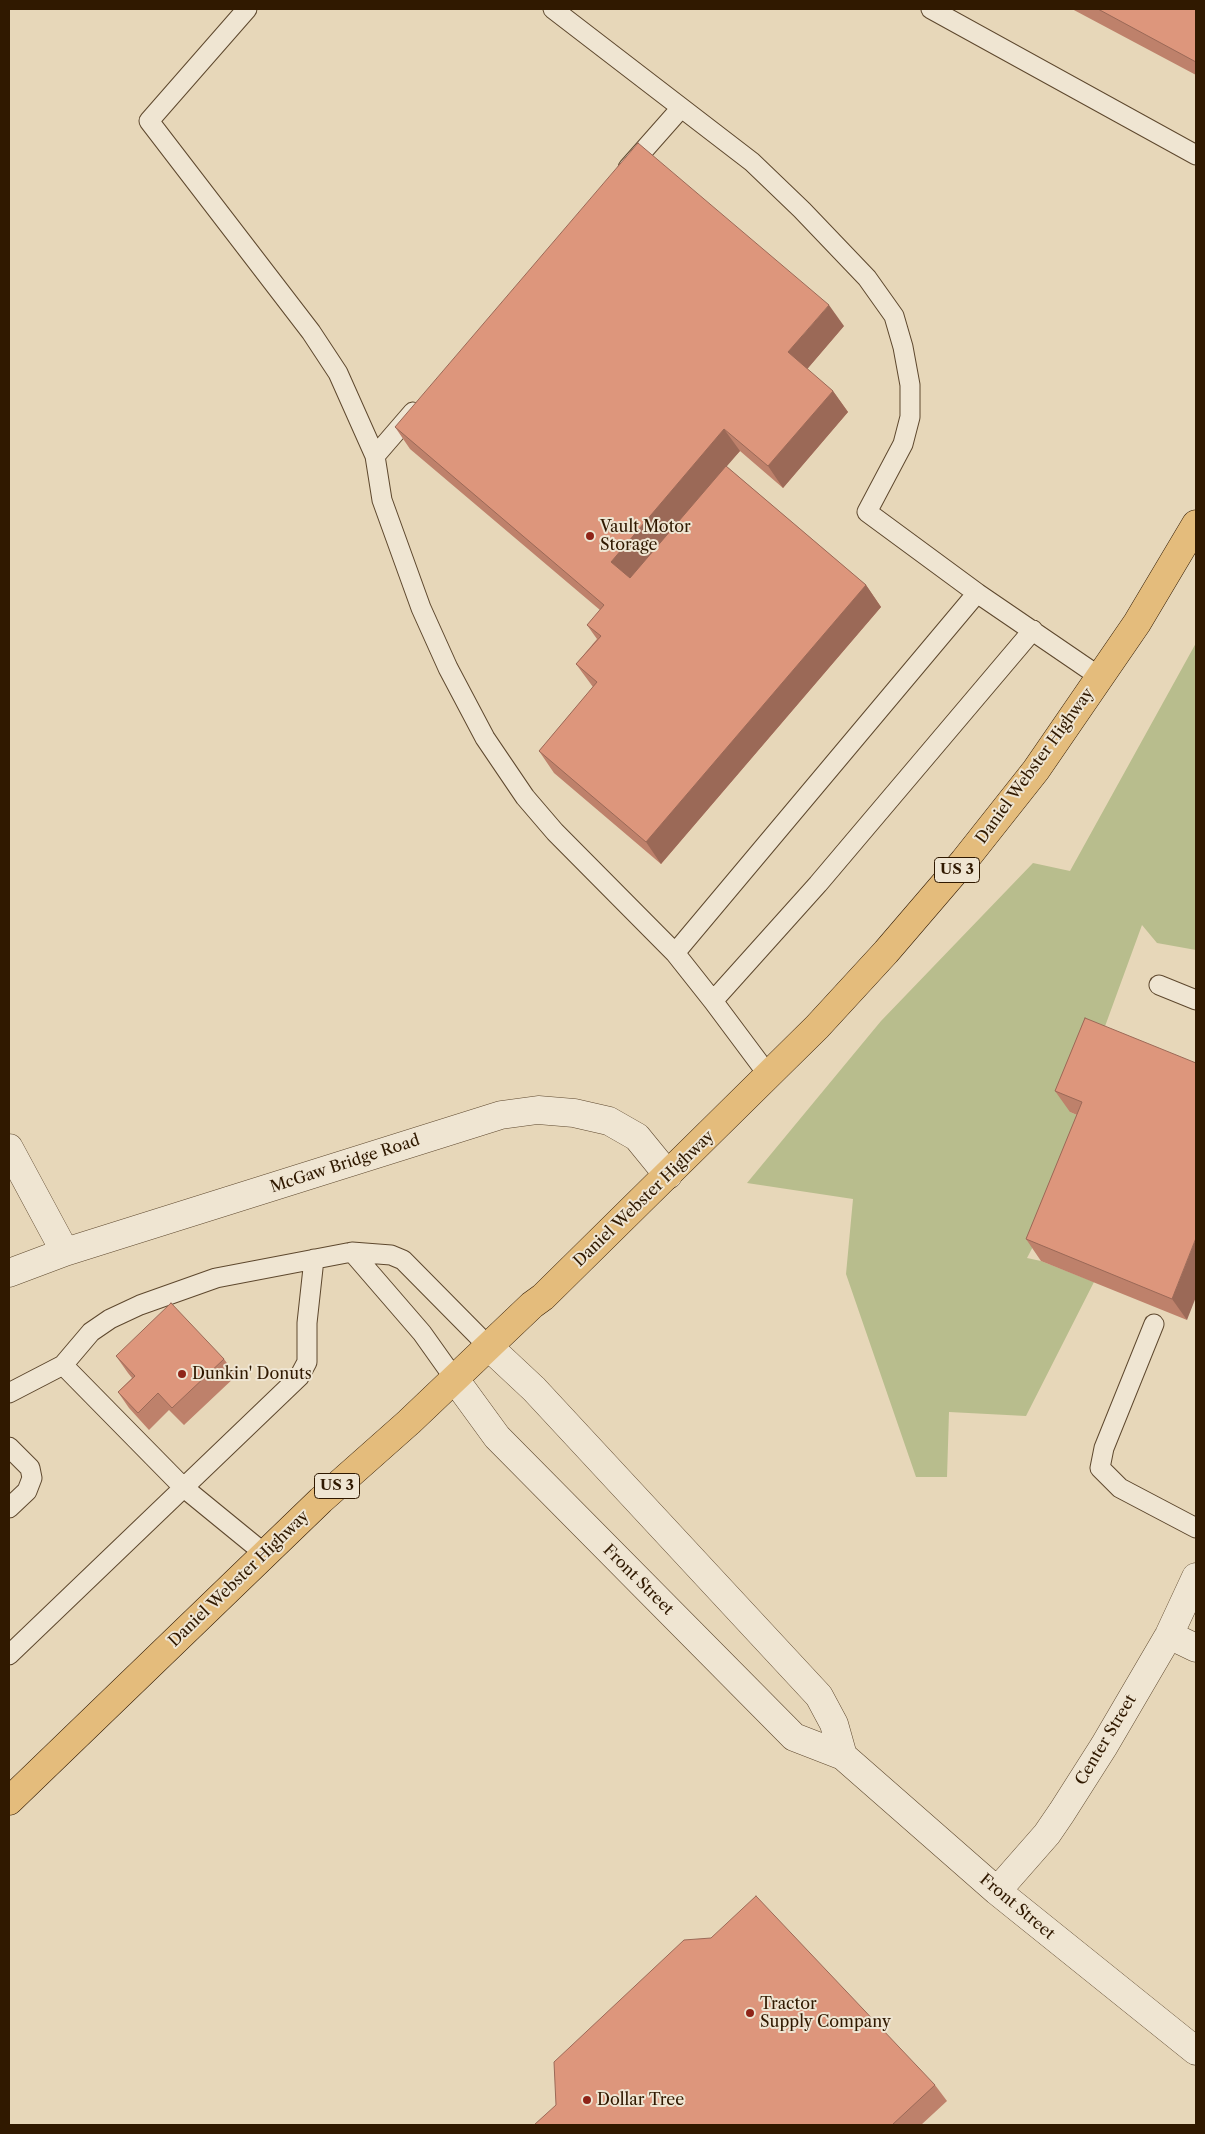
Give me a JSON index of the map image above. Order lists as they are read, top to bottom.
{
  "streets": {
    "main road": ["Daniel Webster Highway", "US 3"],
    "street": ["McGaw Bridge Road", "Front Street", "Center Street"]
  },
  "crossings": [
    ["Daniel Webster Highway", "McGaw Bridge Road"],
    ["Daniel Webster Highway", "Front Street"],
    ["Front Street", "Center Street"]
  ],
  "places": [
    "Vault Motor Storage",
    "Dunkin' Donuts",
    "Tractor Supply Company",
    "Dollar Tree"
  ]
}
